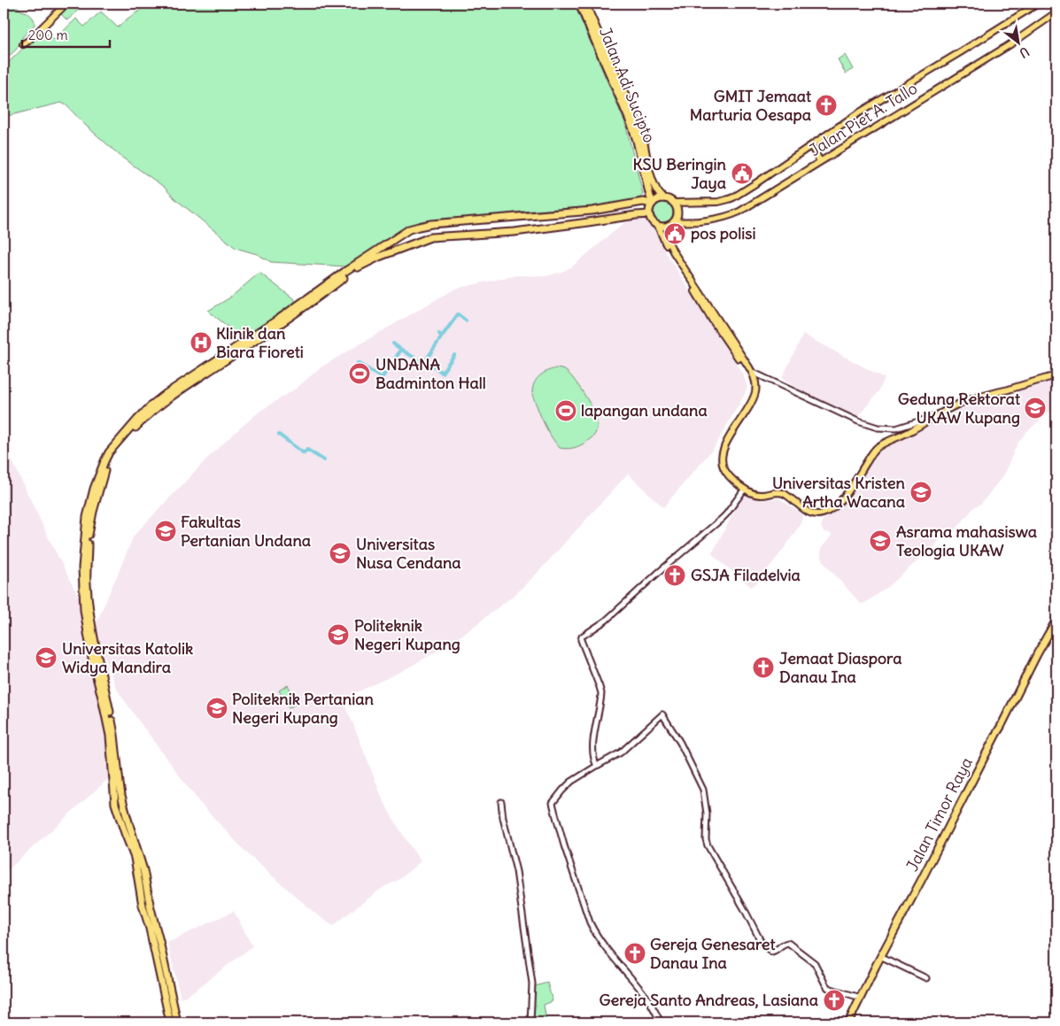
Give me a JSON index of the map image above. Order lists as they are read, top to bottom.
{
  "streets": {
    "highway": ["Jalan Adi Sucipto", "Jalan Timor Raya"],
    "main road": ["Jalan Piet A. Tallo"]
  },
  "crossings": [
    ["Jalan Adi Sucipto", "Jalan Piet A. Tallo"]
  ],
  "places": {
    "church": [
      "GMIT Jemaat Marturia Oesapa",
      "GSJA Filadelvia",
      "Jemaat Diaspora Danau Ina",
      "Gereja Genesaret Danau Ina",
      "Gereja Santo Andreas, Lasiana"
    ],
    "public building": ["KSU Beringin Jaya", "pos polisi"],
    "hospital": ["Klinik dan Biara Fioreti"],
    "sports": ["UNDANA Badminton Hall", "lapangan undana"],
    "school or university": [
      "Gedung Rektorat UKAW Kupang",
      "Universitas Kristen Artha Wacana",
      "Fakultas Pertanian Undana",
      "Asrama mahasiswa Teologia UKAW",
      "Universitas Nusa Cendana",
      "Politeknik Negeri Kupang",
      "Universitas Katolik Widya Mandira",
      "Politeknik Pertanian Negeri Kupang"
    ]
  },
  "scale_bar": "200 m",
  "north": "bottom right"
}
